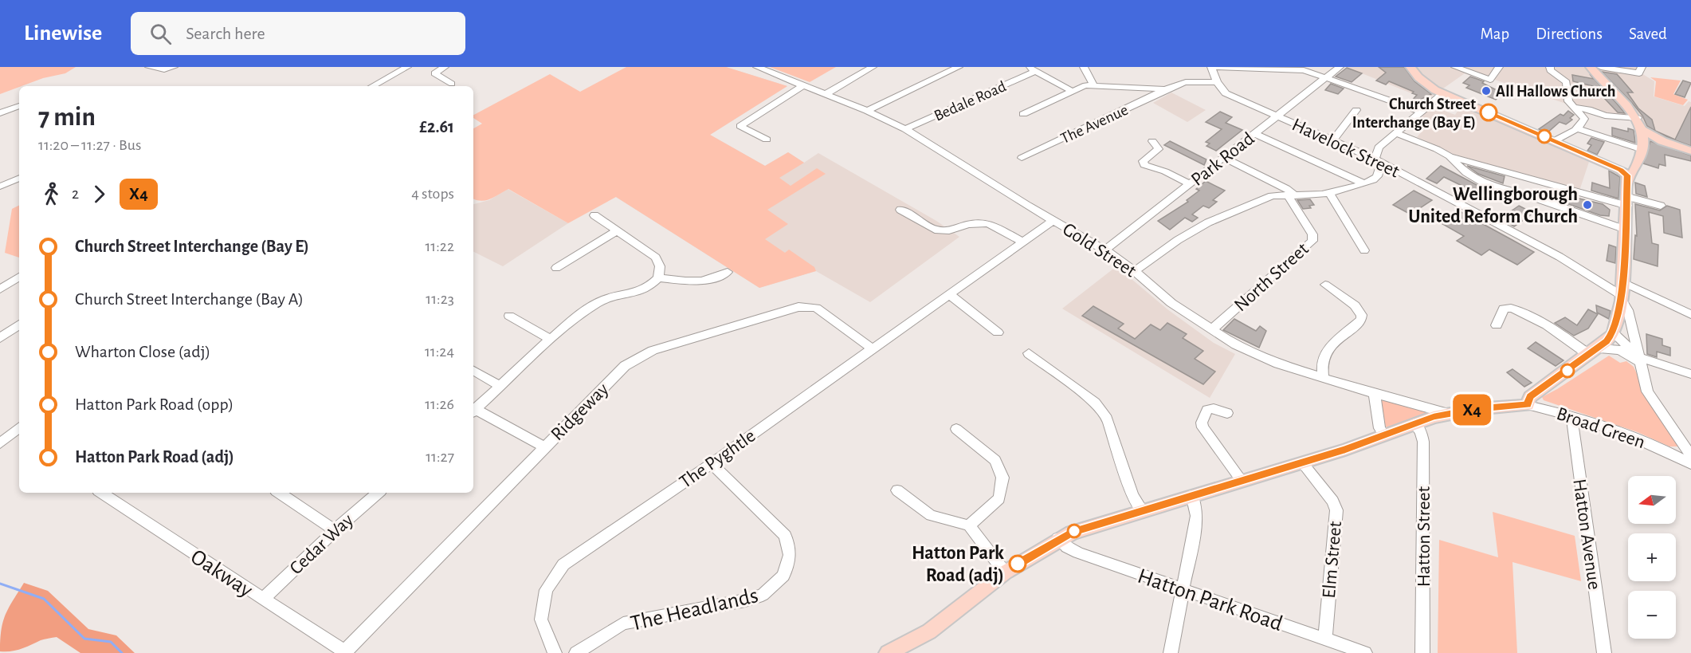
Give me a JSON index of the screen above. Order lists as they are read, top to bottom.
{
  "streets": {
    "street": [
      "Bedale Road",
      "The Avenue",
      "Havelock Street",
      "Park Road",
      "Gold Street",
      "North Street",
      "Ridgeway",
      "Broad Green",
      "The Pyghtle",
      "Hatton Avenue",
      "Hatton Street",
      "Cedar Way",
      "Elm Street",
      "Oakway",
      "Hatton Park Road",
      "The Headlands"
    ]
  },
  "crossings": [
    ["Bedale Road", "Gold Street"],
    ["Havelock Street", "Park Road"],
    ["Havelock Street", "Broad Green"],
    ["Park Road", "Gold Street"],
    ["Gold Street", "North Street"],
    ["Gold Street", "The Pyghtle"],
    ["Ridgeway", "The Pyghtle"],
    ["Ridgeway", "Oakway"],
    ["Broad Green", "Hatton Avenue"],
    ["The Pyghtle", "The Headlands"],
    ["Cedar Way", "Oakway"],
    ["Elm Street", "Hatton Park Road"]
  ],
  "places": [
    "All Hallows Church",
    "Church Street Interchange (Bay E)",
    "Wellingborough United Reform Church",
    "Hatton Park Road (adj)"
  ],
  "lines": ["bus line X4"],
  "north": "left",
  "page": {
    "header": "Linewise",
    "search": "Search here",
    "nav": ["Map", "Directions", "Saved"],
    "on_map": "X4",
    "heading": ["7 min", "11:20 – 11:27 · Bus", "£2.61"],
    "legs": ["2", "X4", "4 stops"],
    "list": [
      {
        "name": "Church Street Interchange (Bay E)",
        "value": "11:22"
      },
      {
        "name": "Church Street Interchange (Bay A)",
        "value": "11:23"
      },
      {
        "name": "Wharton Close (adj)",
        "value": "11:24"
      },
      {
        "name": "Hatton Park Road (opp)",
        "value": "11:26"
      },
      {
        "name": "Hatton Park Road (adj)",
        "value": "11:27"
      }
    ],
    "map_buttons": ["+", "−"]
  }
}
